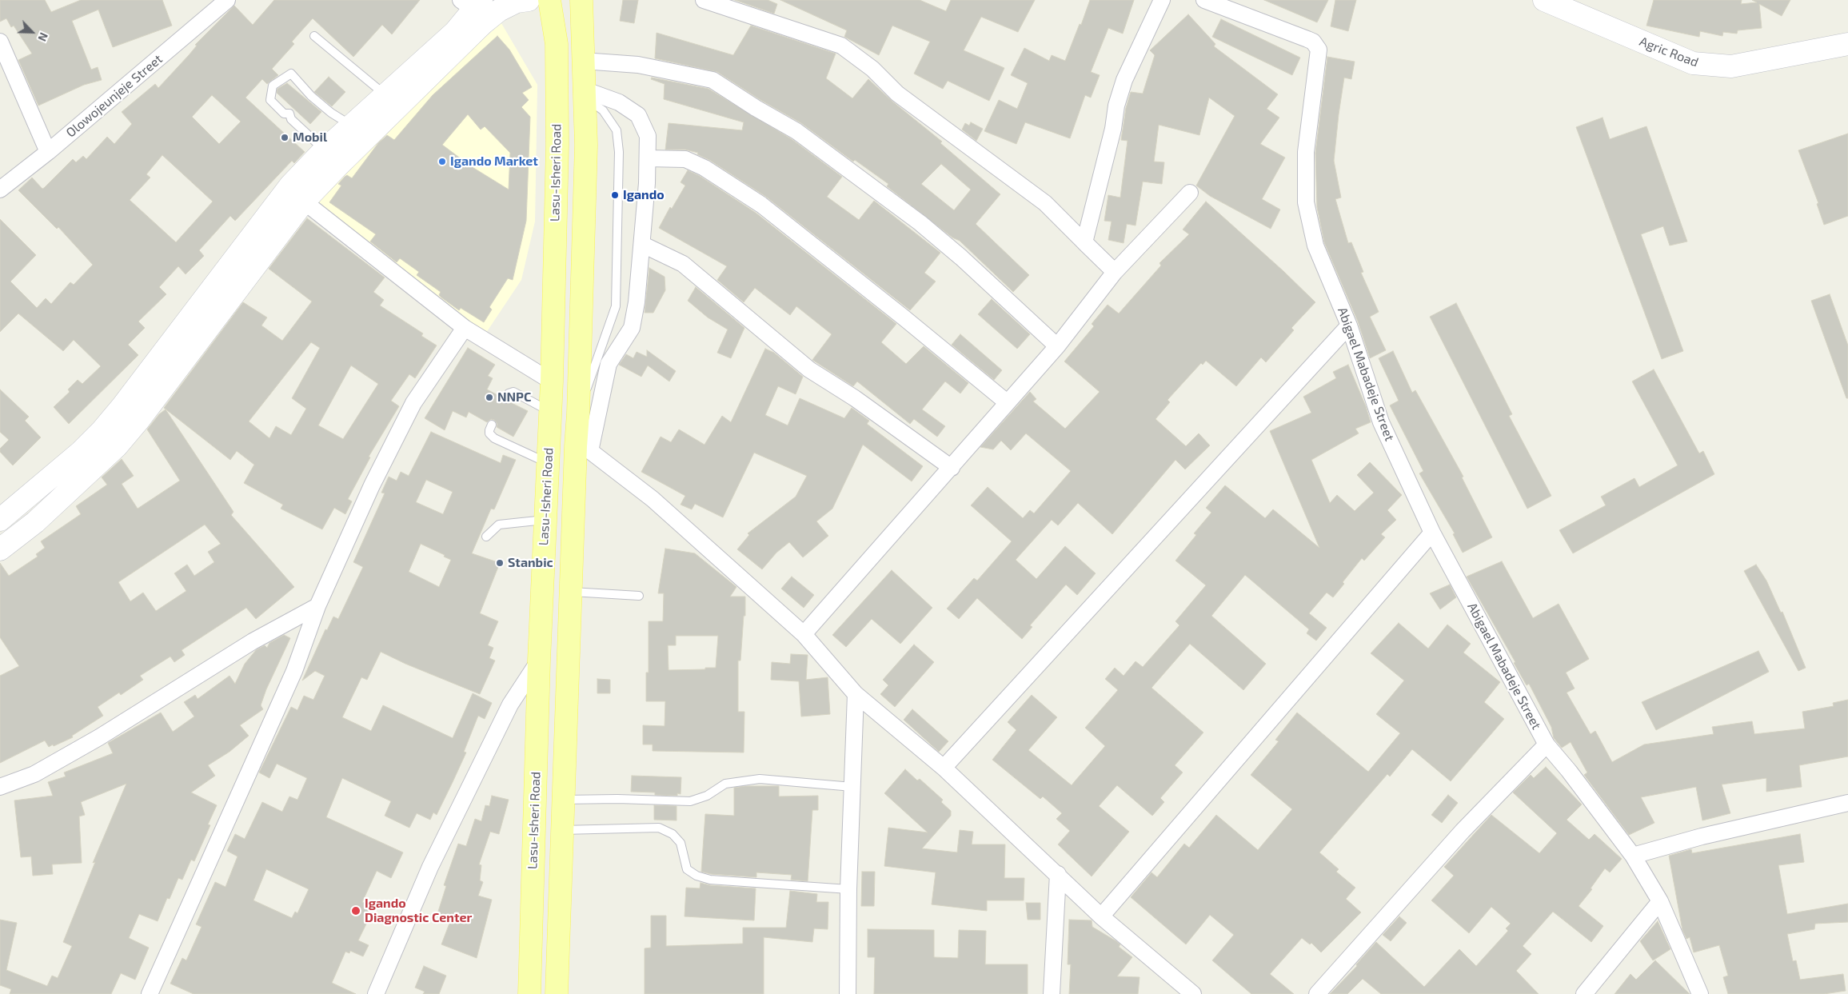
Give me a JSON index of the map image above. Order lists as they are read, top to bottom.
{
  "streets": {
    "main road": ["Agric Road", "Lasu-Isheri Road"],
    "street": ["Olowojeunjeje Street", "Abigael Mabadeje Street"]
  },
  "places": [
    "Mobil",
    "Igando Market",
    "Igando",
    "NNPC",
    "Stanbic",
    "Igando Diagnostic Center"
  ],
  "north": "bottom right"
}
